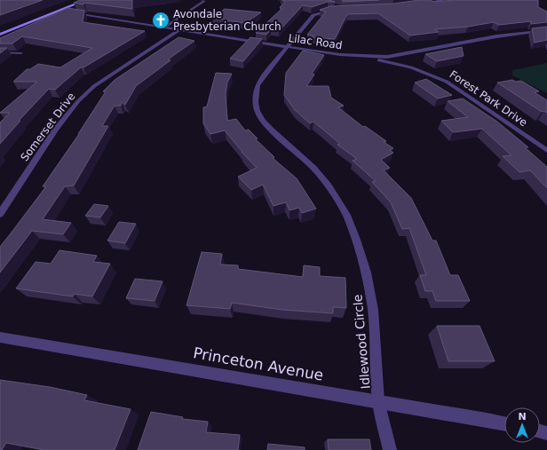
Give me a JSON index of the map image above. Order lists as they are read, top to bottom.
{
  "streets": {
    "street": [
      "Lilac Road",
      "Forest Park Drive",
      "Somerset Drive",
      "Idlewood Circle",
      "Princeton Avenue"
    ]
  },
  "crossings": [
    ["Lilac Road", "Forest Park Drive"],
    ["Lilac Road", "Somerset Drive"],
    ["Lilac Road", "Idlewood Circle"],
    ["Idlewood Circle", "Princeton Avenue"]
  ],
  "places": {
    "church": ["Avondale Presbyterian Church"]
  },
  "north": "top"
}
